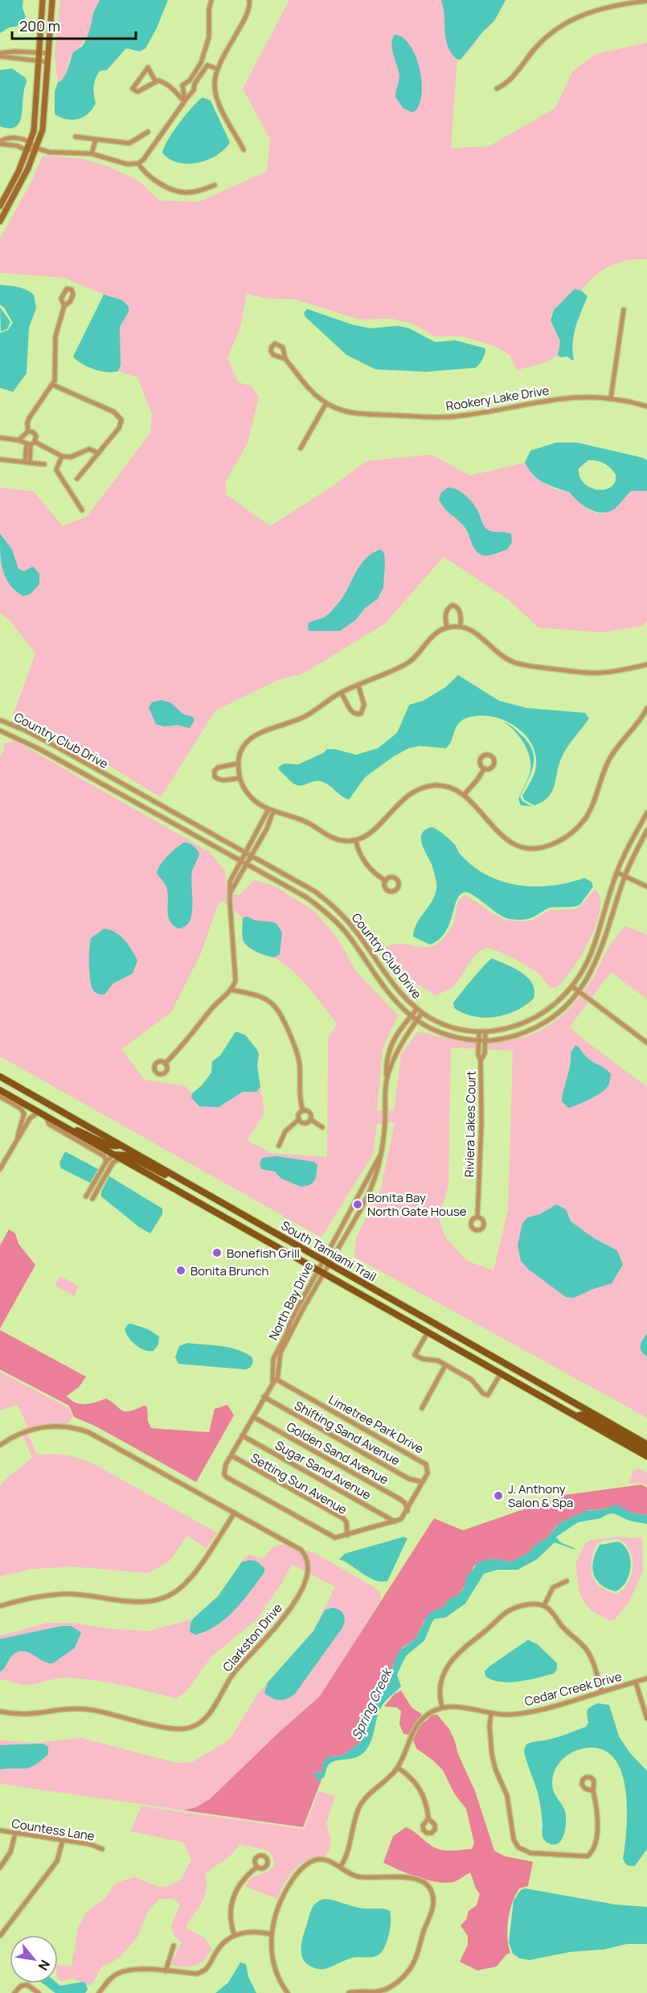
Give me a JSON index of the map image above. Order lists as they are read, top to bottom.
{
  "streets": {
    "main road": ["South Tamiami Trail"],
    "street": [
      "Rookery Lake Drive",
      "Country Club Drive",
      "Riviera Lakes Court",
      "North Bay Drive",
      "Limetree Park Drive",
      "Shifting Sand Avenue",
      "Golden Sand Avenue",
      "Sugar Sand Avenue",
      "Setting Sun Avenue",
      "Clarkston Drive",
      "Cedar Creek Drive",
      "Countess Lane"
    ]
  },
  "crossings": [
    ["Country Club Drive", "Riviera Lakes Court"],
    ["Country Club Drive", "North Bay Drive"],
    ["South Tamiami Trail", "North Bay Drive"],
    ["North Bay Drive", "Limetree Park Drive"],
    ["Limetree Park Drive", "Shifting Sand Avenue"],
    ["Limetree Park Drive", "Golden Sand Avenue"],
    ["Limetree Park Drive", "Sugar Sand Avenue"],
    ["Limetree Park Drive", "Setting Sun Avenue"]
  ],
  "water": ["Spring Creek"],
  "places": [
    "Bonita Bay North Gate House",
    "Bonefish Grill",
    "Bonita Brunch",
    "J. Anthony Salon & Spa"
  ],
  "scale_bar": "200 m",
  "north": "bottom right"
}
